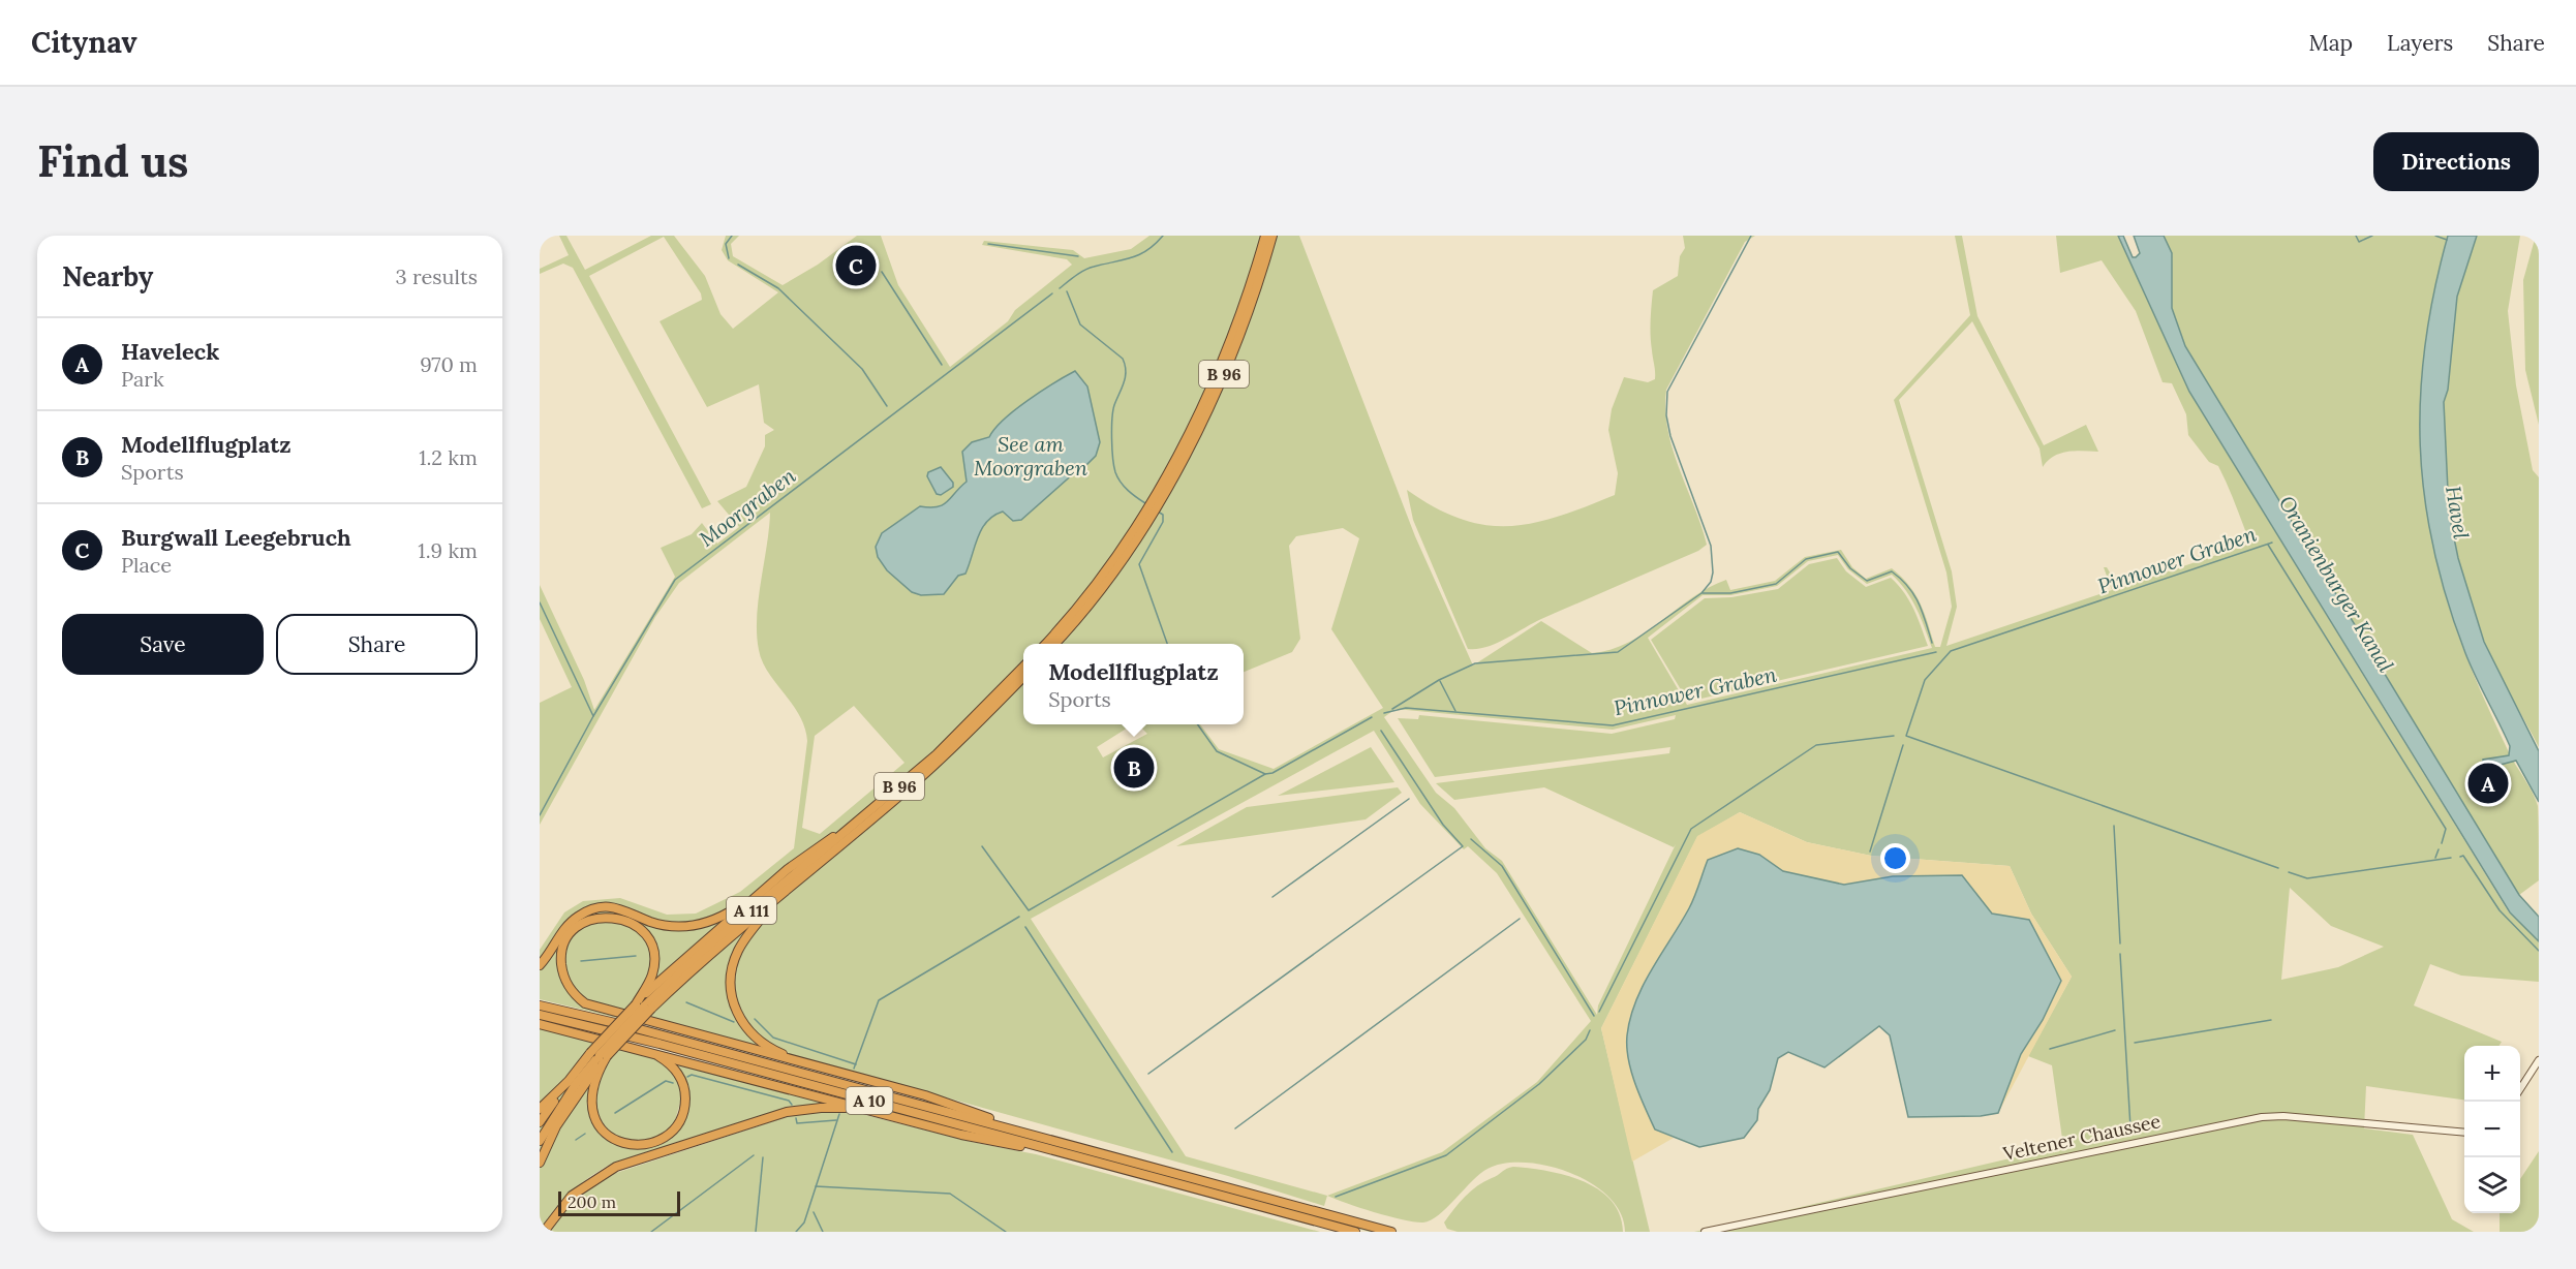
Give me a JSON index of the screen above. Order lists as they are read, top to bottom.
{
  "streets": {
    "highway": ["B 96", "A 111", "A 10"],
    "main road": ["Veltener Chaussee"]
  },
  "crossings": [
    ["B 96", "A 111"]
  ],
  "water": [
    "See am Moorgraben",
    "Moorgraben",
    "Havel",
    "Pinnower Graben",
    "Oranienburger Kanal"
  ],
  "scale_bar": "200 m",
  "page": {
    "header": "Citynav",
    "nav": ["Map", "Layers", "Share"],
    "buttons": [
      "Directions",
      ["Save", "Share"]
    ],
    "title": "Find us",
    "heading": ["Nearby", "3 results"],
    "pins": ["C", "B", "A"],
    "list": [
      {
        "mark": "A",
        "name": "Haveleck",
        "note": "Park",
        "value": "970 m"
      },
      {
        "mark": "B",
        "name": "Modellflugplatz",
        "note": "Sports",
        "value": "1.2 km"
      },
      {
        "mark": "C",
        "name": "Burgwall Leegebruch",
        "note": "Place",
        "value": "1.9 km"
      }
    ],
    "popup": ["Modellflugplatz", "Sports"],
    "map_buttons": ["+", "−"],
    "scale": "200 m"
  }
}
